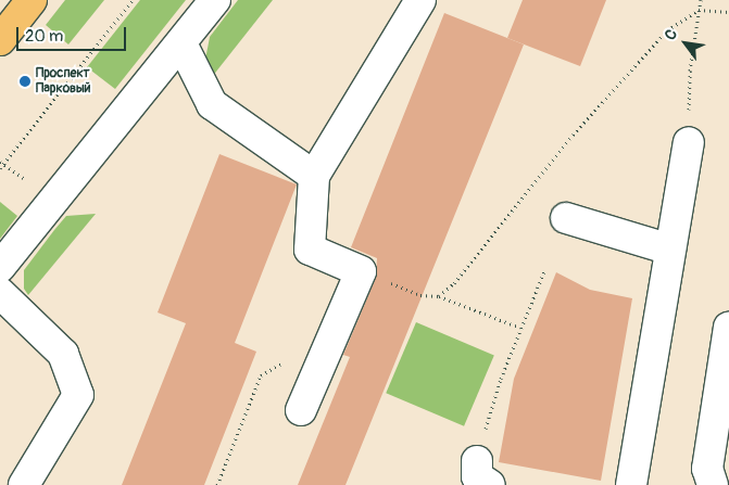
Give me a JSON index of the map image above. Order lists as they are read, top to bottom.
{
  "places": ["Проспект Парковый"],
  "scale_bar": "20 m",
  "north": "top left"
}
